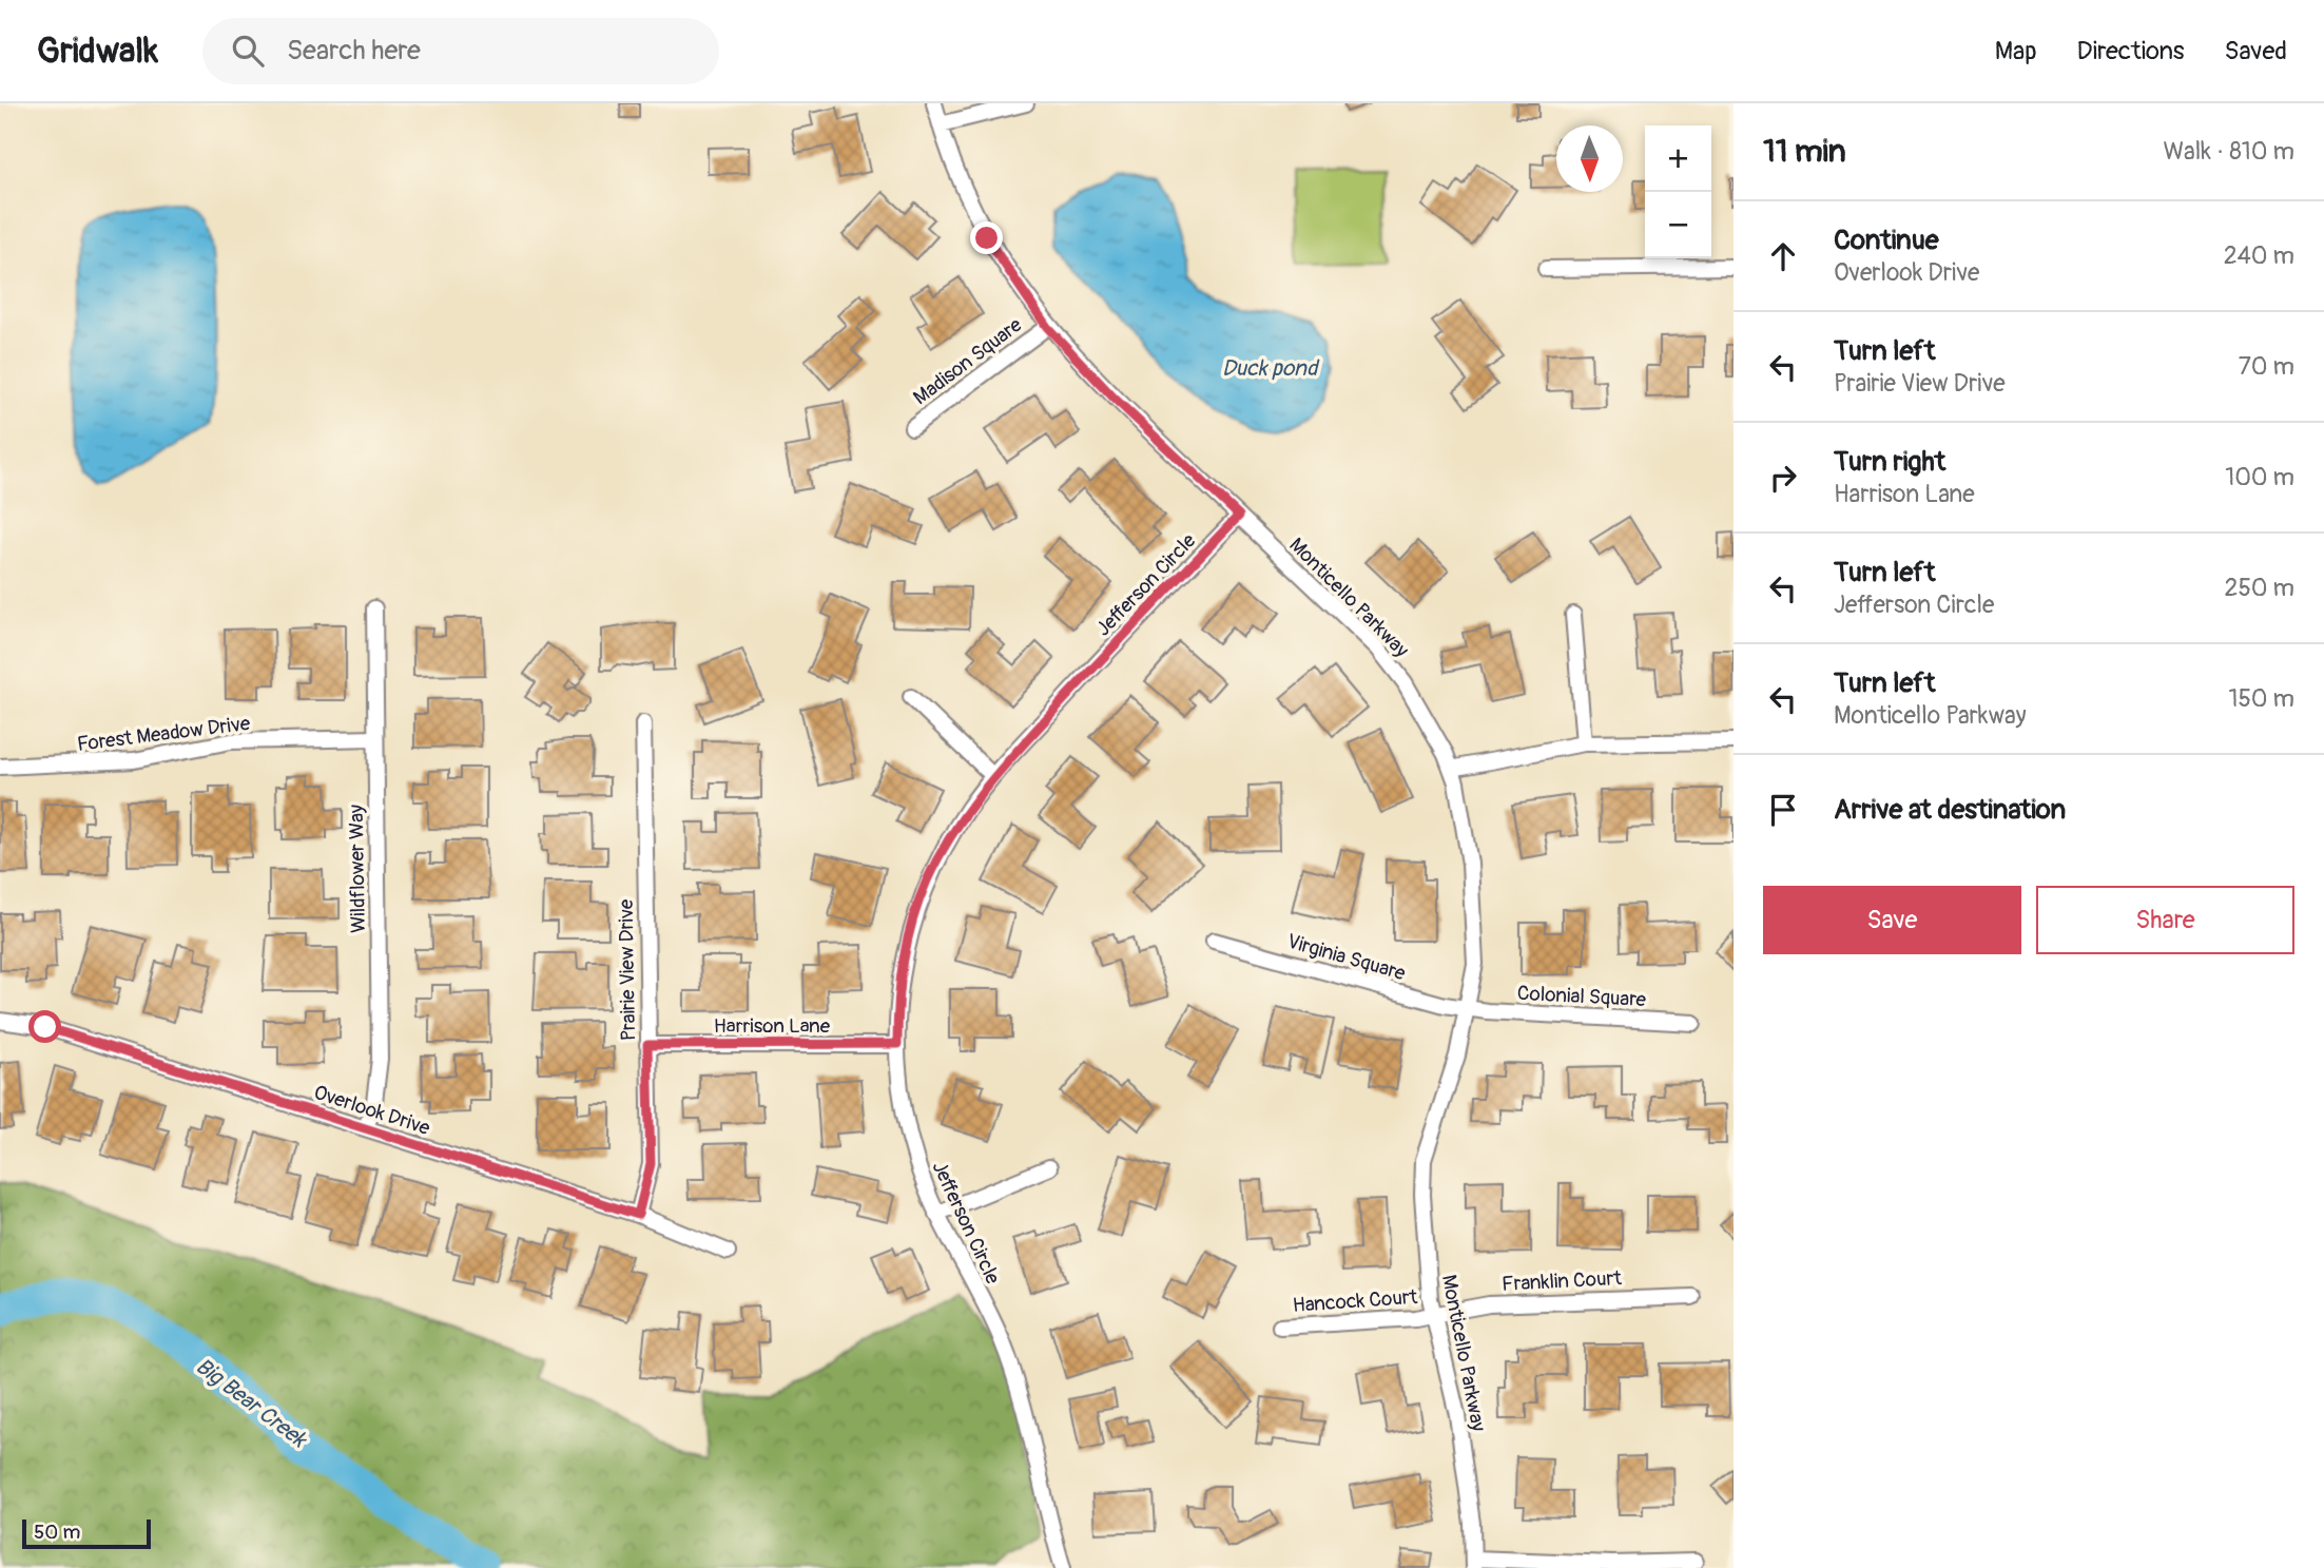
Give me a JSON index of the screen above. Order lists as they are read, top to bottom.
{
  "streets": {
    "street": [
      "Madison Square",
      "Jefferson Circle",
      "Monticello Parkway",
      "Forest Meadow Drive",
      "Wildflower Way",
      "Virginia Square",
      "Prairie View Drive",
      "Colonial Square",
      "Harrison Lane",
      "Overlook Drive",
      "Franklin Court",
      "Hancock Court"
    ]
  },
  "crossings": [
    ["Madison Square", "Monticello Parkway"],
    ["Jefferson Circle", "Monticello Parkway"],
    ["Jefferson Circle", "Harrison Lane"],
    ["Monticello Parkway", "Virginia Square"],
    ["Monticello Parkway", "Colonial Square"],
    ["Monticello Parkway", "Franklin Court"],
    ["Monticello Parkway", "Hancock Court"],
    ["Forest Meadow Drive", "Wildflower Way"],
    ["Wildflower Way", "Overlook Drive"],
    ["Virginia Square", "Colonial Square"],
    ["Prairie View Drive", "Harrison Lane"],
    ["Prairie View Drive", "Overlook Drive"],
    ["Franklin Court", "Hancock Court"]
  ],
  "water": ["Duck pond", "Big Bear Creek"],
  "scale_bar": "50 m",
  "north": "bottom",
  "page": {
    "header": "Gridwalk",
    "search": "Search here",
    "nav": ["Map", "Directions", "Saved"],
    "heading": ["11 min", "Walk · 810 m"],
    "map_buttons": ["+", "−"],
    "list": [
      ["Continue", "Overlook Drive", "240 m"],
      ["Turn left", "Prairie View Drive", "70 m"],
      ["Turn right", "Harrison Lane", "100 m"],
      ["Turn left", "Jefferson Circle", "250 m"],
      ["Turn left", "Monticello Parkway", "150 m"],
      "Arrive at destination"
    ],
    "buttons": ["Save", "Share"],
    "scale": "50 m"
  }
}
